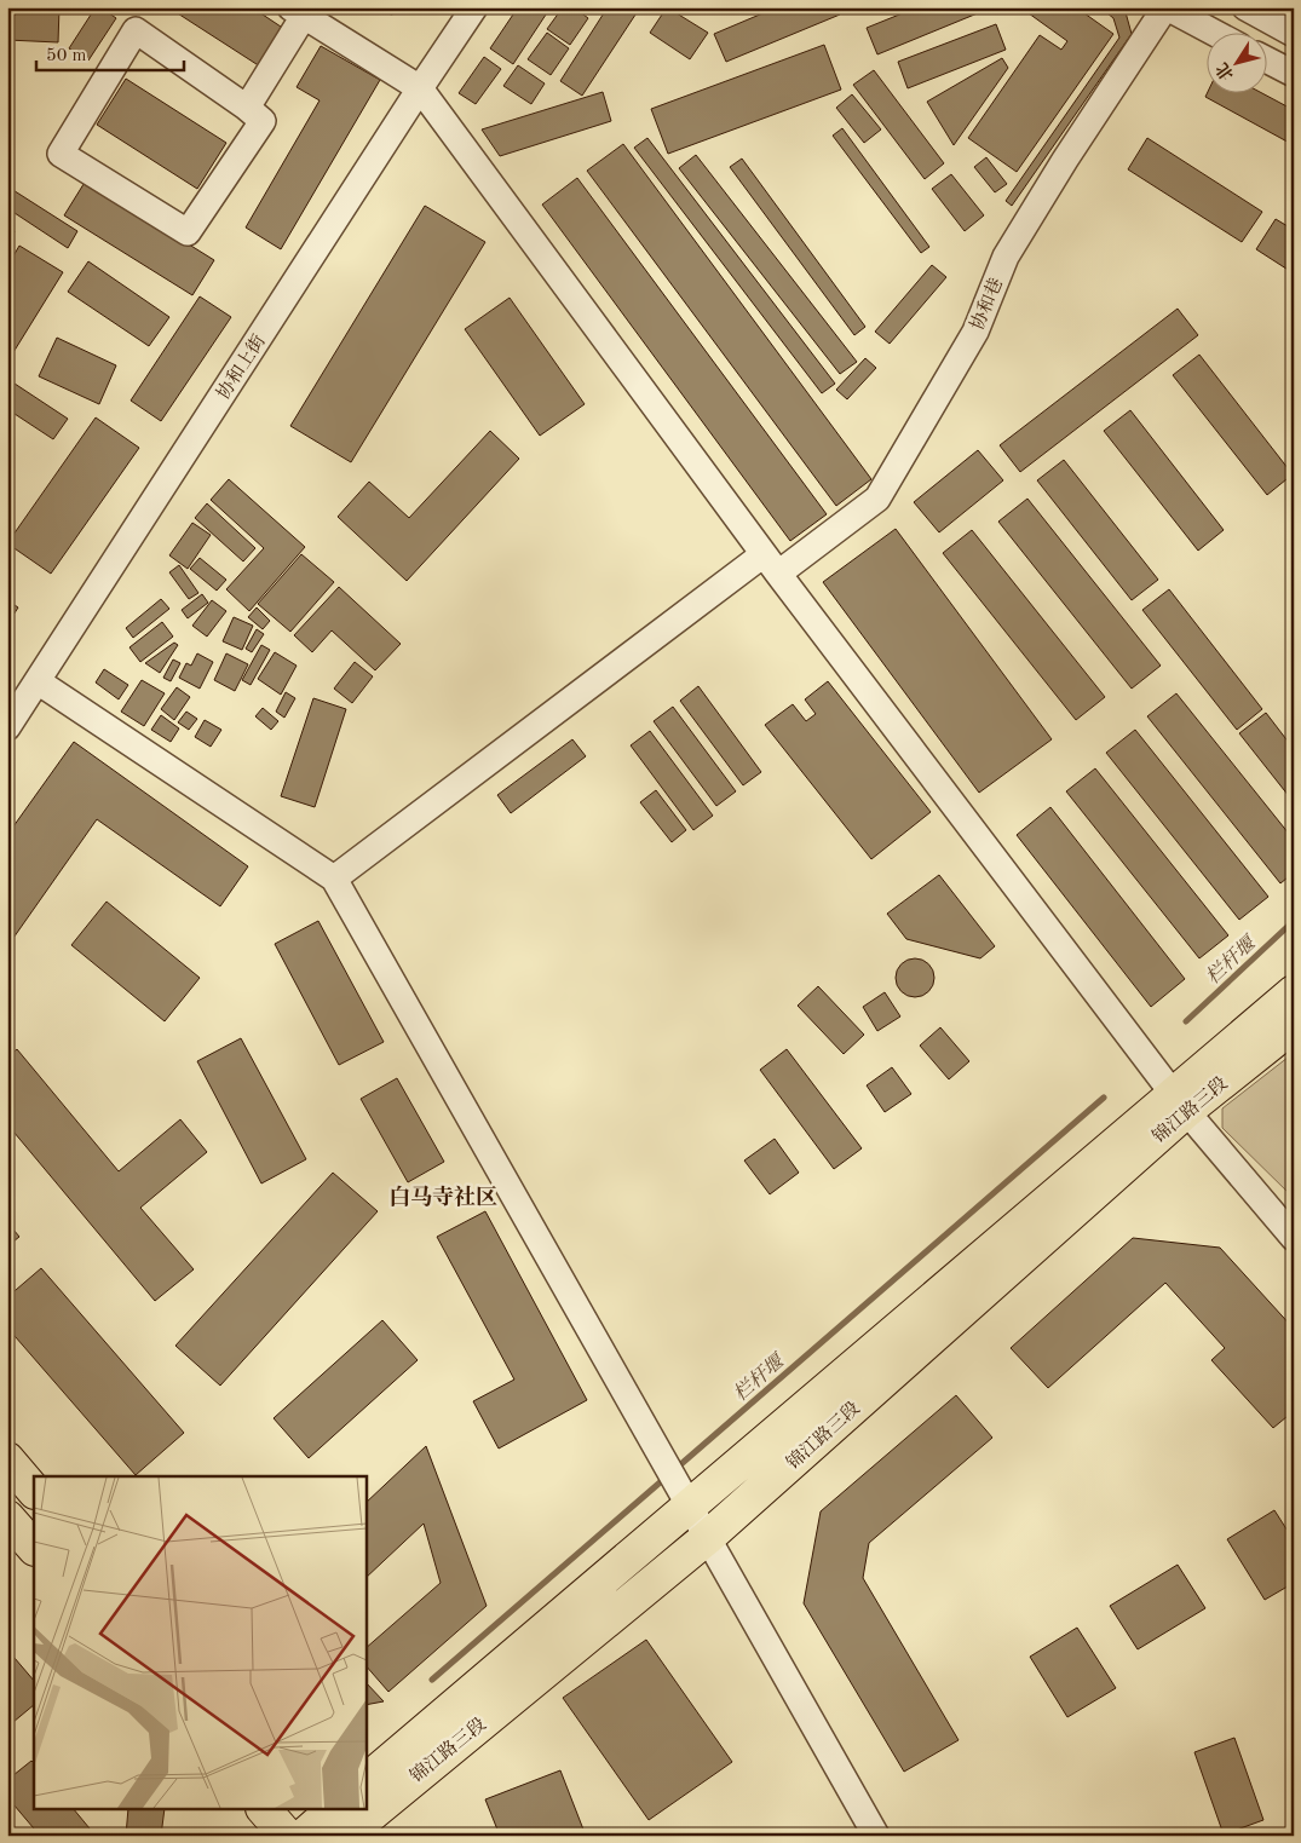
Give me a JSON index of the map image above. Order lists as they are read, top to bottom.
{
  "streets": {
    "main road": ["锦江路三段"],
    "street": ["协和巷", "协和上街"]
  },
  "districts": ["白马寺社区"],
  "water": ["栏杆堰"],
  "scale_bar": "50 m",
  "north": "bottom left"
}
